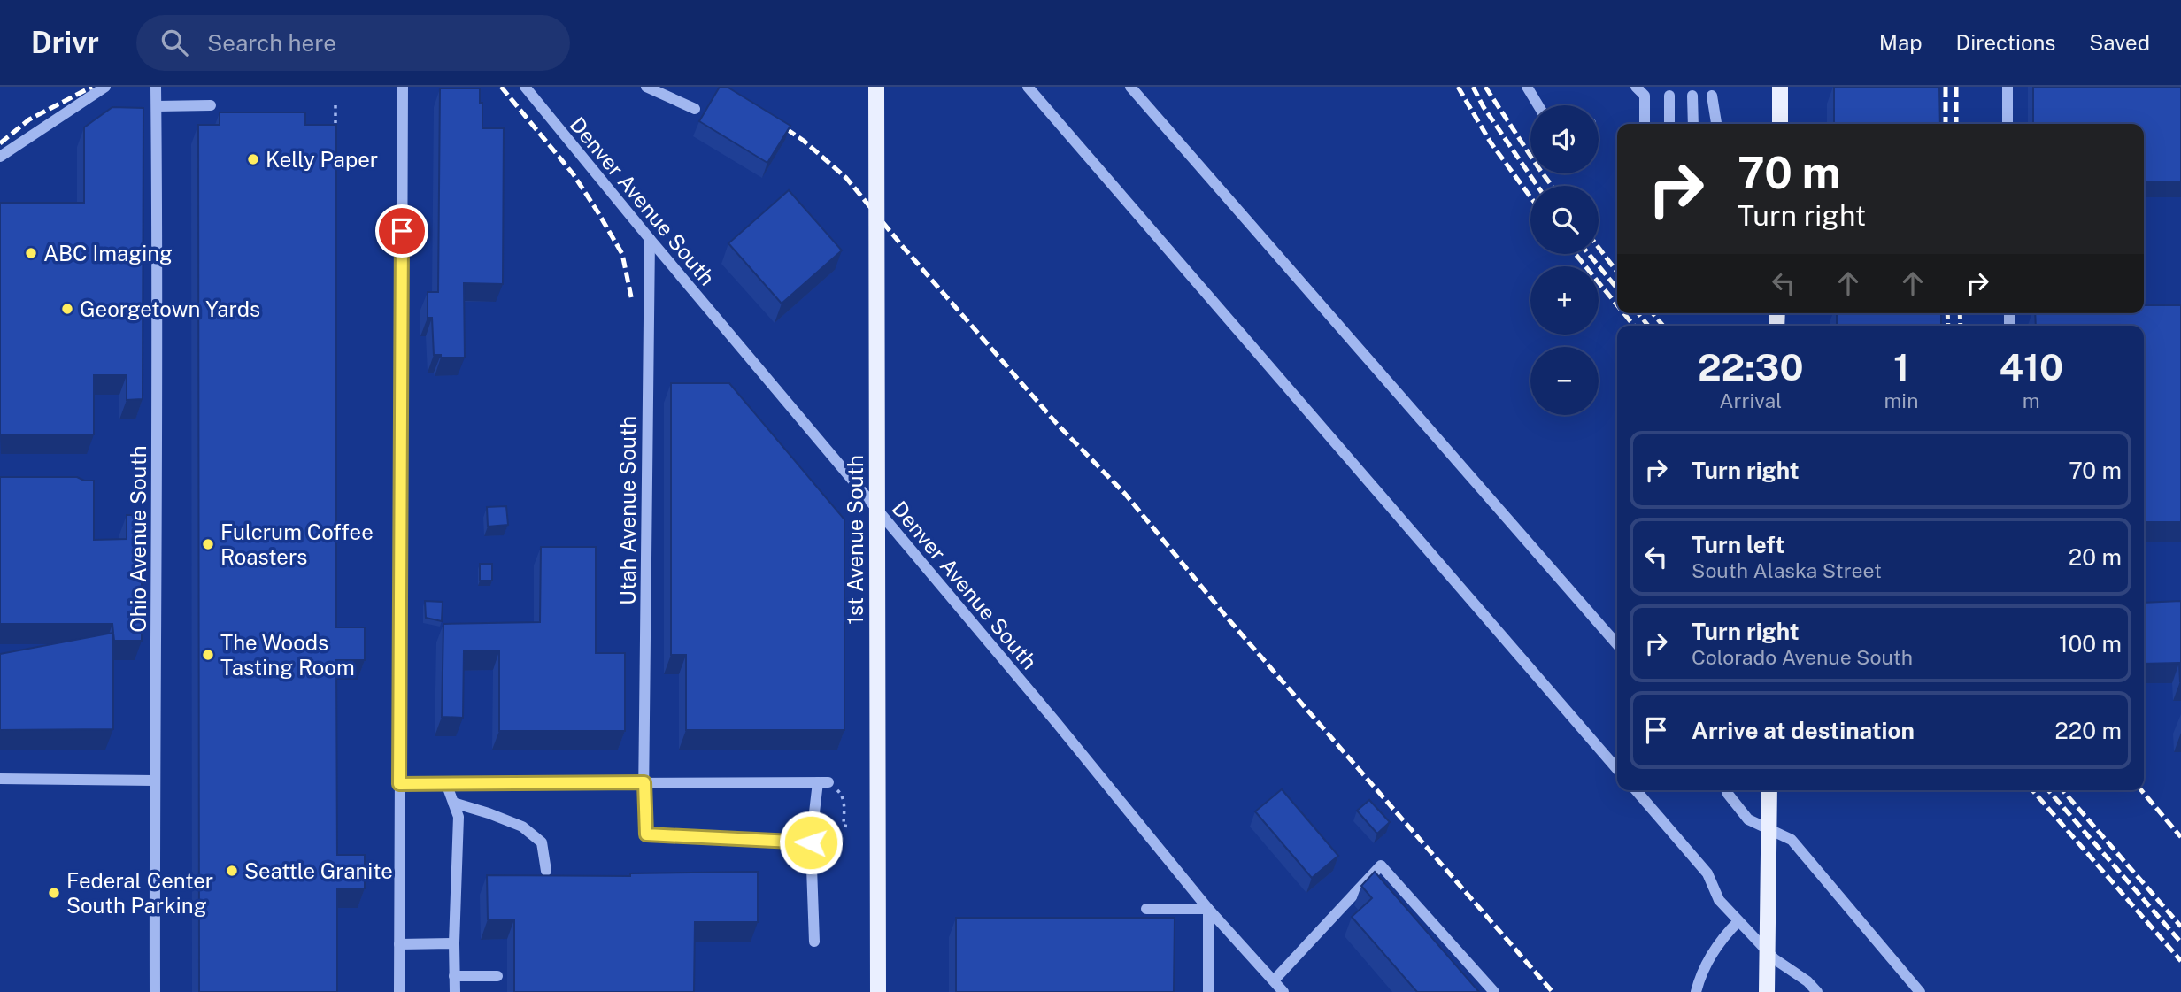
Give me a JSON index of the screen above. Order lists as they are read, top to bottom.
{
  "streets": {
    "main road": ["1st Avenue South"],
    "street": ["Denver Avenue South", "Utah Avenue South", "Ohio Avenue South"]
  },
  "crossings": [
    ["Denver Avenue South", "Utah Avenue South"]
  ],
  "places": [
    "Kelly Paper",
    "ABC Imaging",
    "Georgetown Yards",
    "Fulcrum Coffee Roasters",
    "The Woods Tasting Room",
    "Seattle Granite",
    "Federal Center South Parking"
  ],
  "page": {
    "header": "Drivr",
    "search": "Search here",
    "nav": ["Map", "Directions", "Saved"],
    "map_buttons": ["+", "−"],
    "turn": ["70 m", "Turn right"],
    "eta": [
      "22:30",
      "Arrival",
      "1",
      "min",
      "410",
      "m"
    ],
    "list": [
      {
        "name": "Turn right",
        "value": "70 m"
      },
      {
        "name": "Turn left",
        "note": "South Alaska Street",
        "value": "20 m"
      },
      {
        "name": "Turn right",
        "note": "Colorado Avenue South",
        "value": "100 m"
      },
      {
        "name": "Arrive at destination",
        "value": "220 m"
      }
    ]
  }
}
